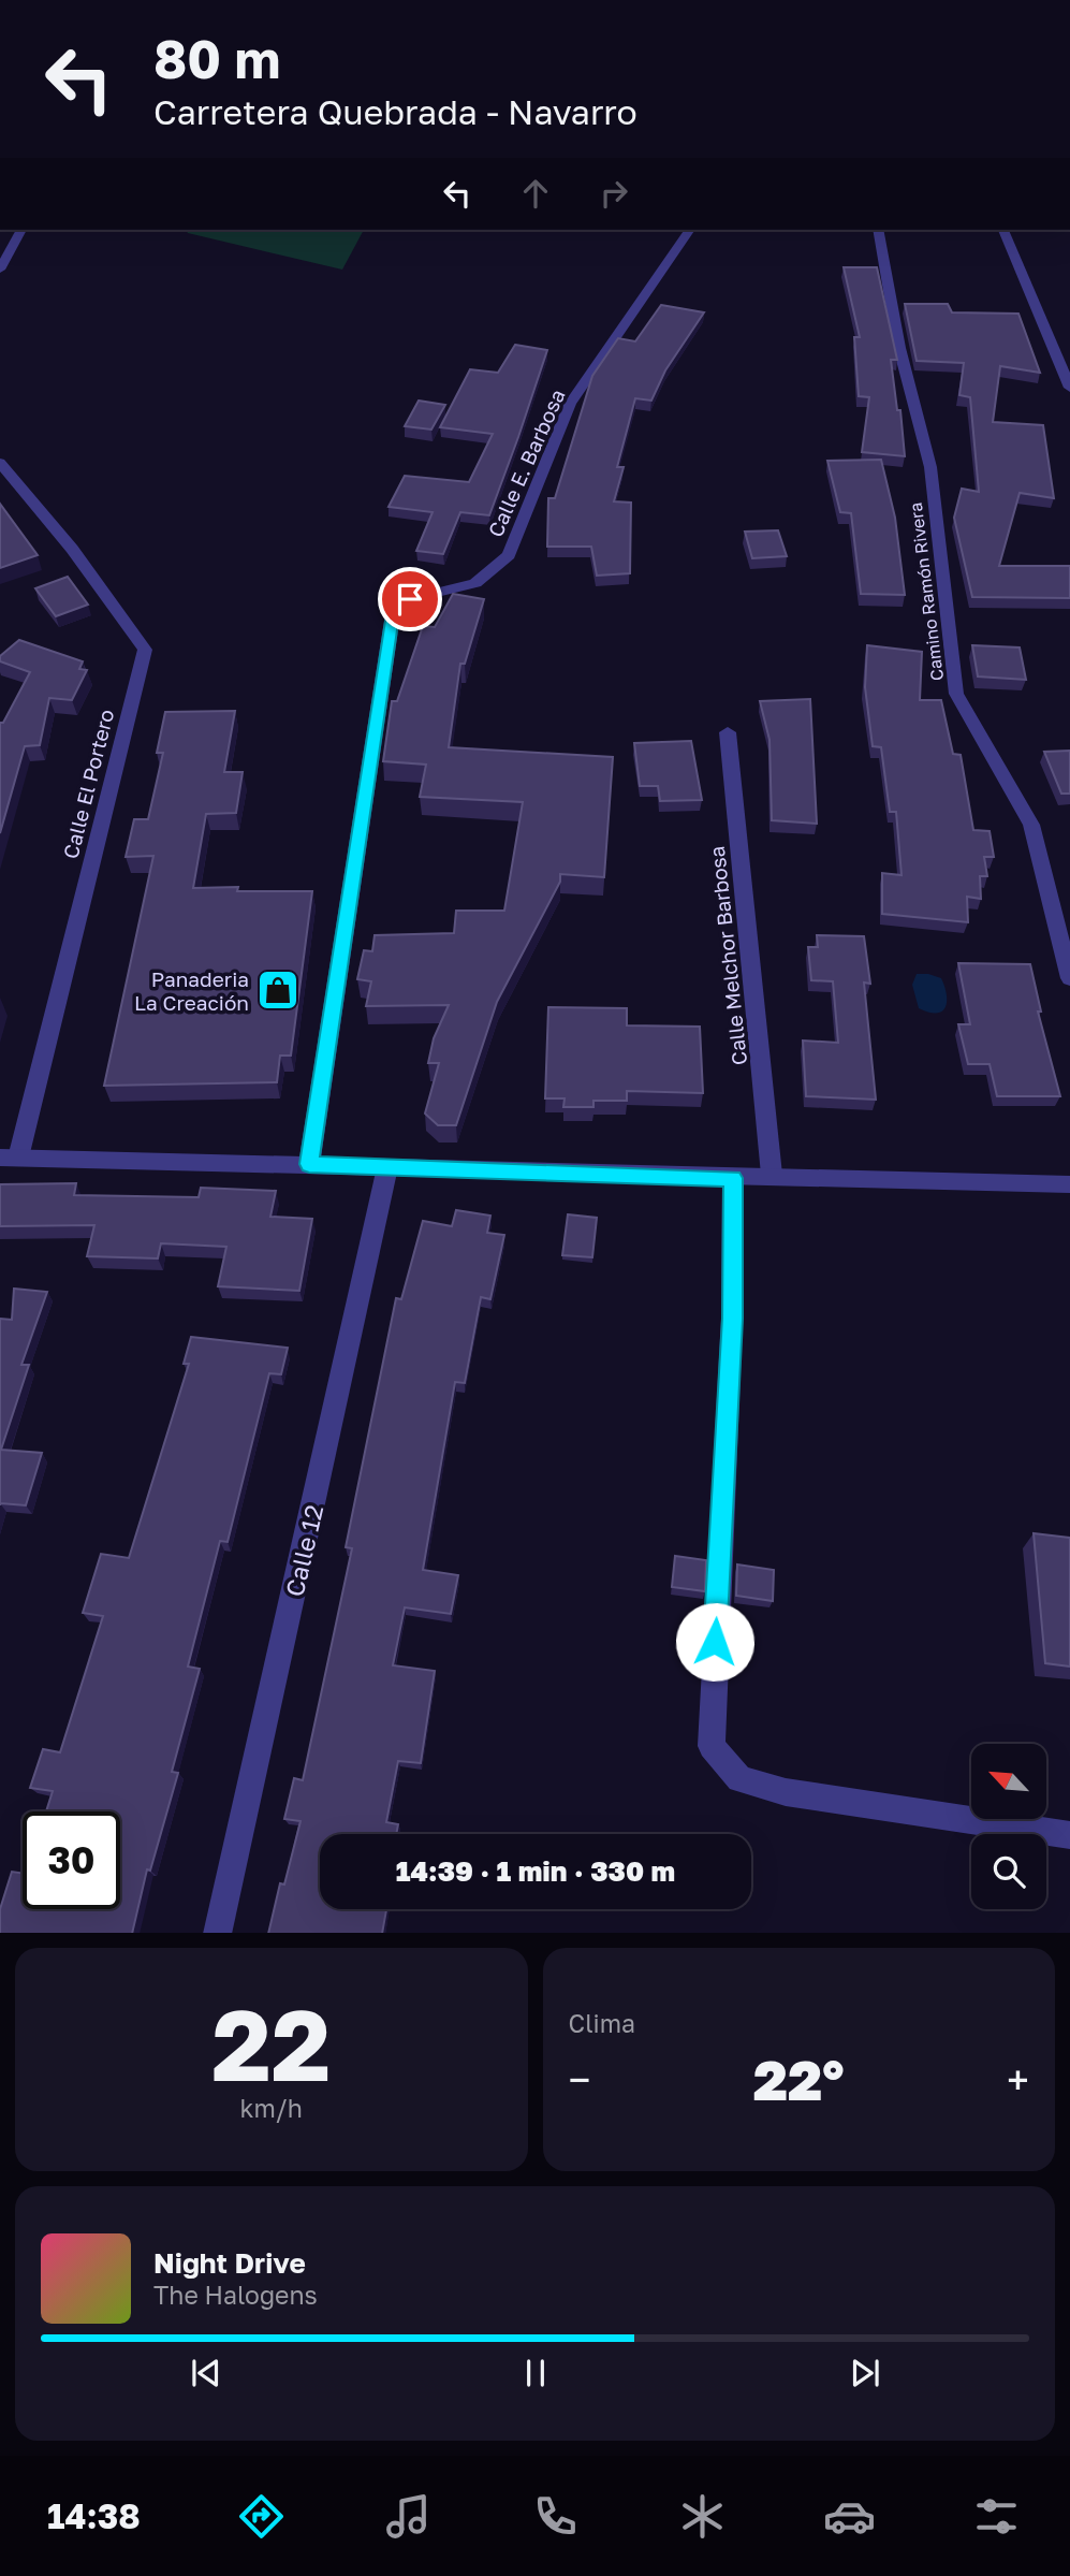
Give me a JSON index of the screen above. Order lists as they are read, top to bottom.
{
  "streets": {
    "street": [
      "Calle E. Barbosa",
      "Camino Ramón Rivera",
      "Calle El Portero",
      "Calle Melchor Barbosa",
      "Calle 12"
    ]
  },
  "places": {
    "shop": ["Panaderia La Creación"]
  },
  "north": "top left",
  "page": {
    "turn": ["80 m", "Carretera Quebrada - Navarro"],
    "limit": "30",
    "trip": "14:39 · 1 min · 330 m",
    "tile": [
      ["22", "km/h"],
      "Clima"
    ],
    "heat": ["−", "22°", "+"],
    "song": ["Night Drive", "The Halogens"],
    "tabs": "14:38"
  }
}
